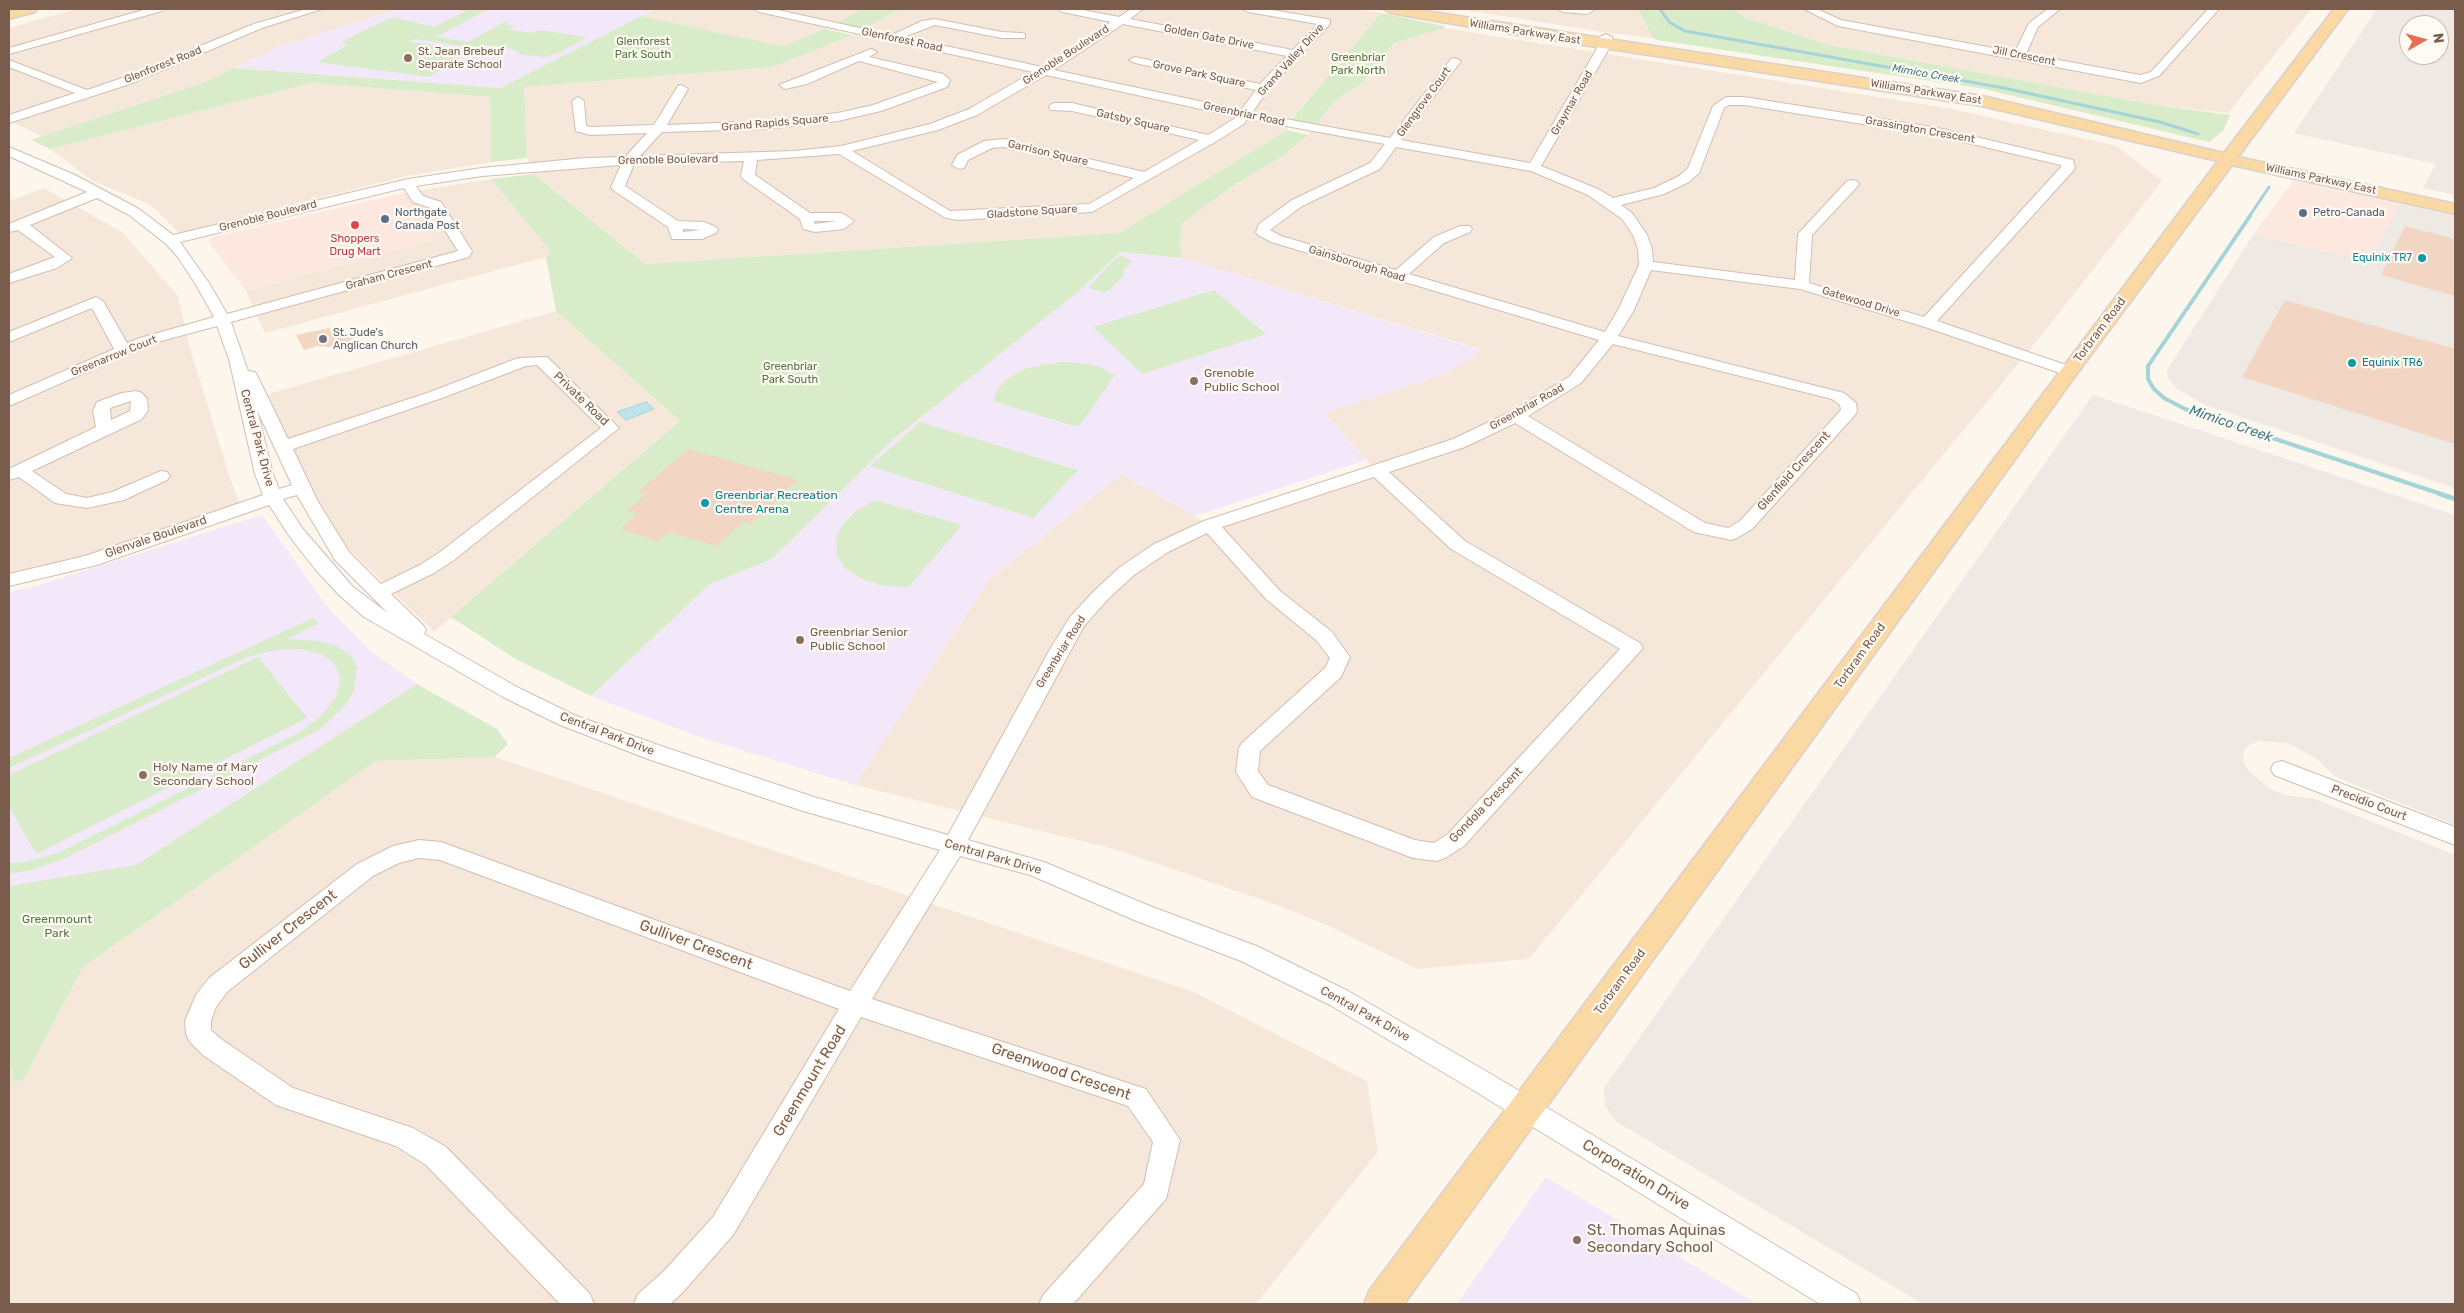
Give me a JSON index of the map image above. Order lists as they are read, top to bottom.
{
  "streets": {
    "main road": ["Williams Parkway East", "Torbram Road"],
    "street": [
      "Golden Gate Drive",
      "Glenforest Road",
      "Grenoble Boulevard",
      "Jill Crescent",
      "Grand Valley Drive",
      "Grove Park Square",
      "Glengrove Court",
      "Graymar Road",
      "Greenbriar Road",
      "Gatsby Square",
      "Grand Rapids Square",
      "Grassington Crescent",
      "Garrison Square",
      "Gladstone Square",
      "Gainsborough Road",
      "Graham Crescent",
      "Gatewood Drive",
      "Greenarrow Court",
      "Private Road",
      "Central Park Drive",
      "Glenfield Crescent",
      "Glenvale Boulevard",
      "Precidio Court",
      "Gondola Crescent",
      "Gulliver Crescent",
      "Greenwood Crescent",
      "Greenmount Road",
      "Corporation Drive"
    ]
  },
  "crossings": [
    ["Williams Parkway East", "Graymar Road"],
    ["Williams Parkway East", "Torbram Road"],
    ["Golden Gate Drive", "Grenoble Boulevard"],
    ["Golden Gate Drive", "Grand Valley Drive"],
    ["Glenforest Road", "Grenoble Boulevard"],
    ["Glenforest Road", "Greenbriar Road"],
    ["Grenoble Boulevard", "Greenbriar Road"],
    ["Grenoble Boulevard", "Gladstone Square"],
    ["Grenoble Boulevard", "Graham Crescent"],
    ["Grenoble Boulevard", "Central Park Drive"],
    ["Grand Valley Drive", "Grove Park Square"],
    ["Grand Valley Drive", "Greenbriar Road"],
    ["Grand Valley Drive", "Gladstone Square"],
    ["Glengrove Court", "Greenbriar Road"],
    ["Glengrove Court", "Gainsborough Road"],
    ["Graymar Road", "Greenbriar Road"],
    ["Greenbriar Road", "Grassington Crescent"],
    ["Greenbriar Road", "Gladstone Square"],
    ["Greenbriar Road", "Gainsborough Road"],
    ["Greenbriar Road", "Gatewood Drive"],
    ["Greenbriar Road", "Central Park Drive"],
    ["Greenbriar Road", "Glenfield Crescent"],
    ["Greenbriar Road", "Gondola Crescent"],
    ["Greenbriar Road", "Greenmount Road"],
    ["Gatsby Square", "Gladstone Square"],
    ["Grassington Crescent", "Gatewood Drive"],
    ["Garrison Square", "Gladstone Square"],
    ["Gainsborough Road", "Glenfield Crescent"],
    ["Graham Crescent", "Greenarrow Court"],
    ["Graham Crescent", "Central Park Drive"],
    ["Gatewood Drive", "Torbram Road"],
    ["Torbram Road", "Central Park Drive"],
    ["Torbram Road", "Corporation Drive"],
    ["Greenarrow Court", "Central Park Drive"],
    ["Private Road", "Central Park Drive"],
    ["Central Park Drive", "Glenvale Boulevard"],
    ["Central Park Drive", "Greenmount Road"],
    ["Central Park Drive", "Corporation Drive"],
    ["Gulliver Crescent", "Greenwood Crescent"],
    ["Gulliver Crescent", "Greenmount Road"],
    ["Greenwood Crescent", "Greenmount Road"]
  ],
  "water": ["Mimico Creek"],
  "parks": [
    "Glenforest Park South",
    "Greenbriar Park North",
    "Greenbriar Park South",
    "Greenmount Park"
  ],
  "places": [
    "St. Jean Brebeuf Separate School",
    "Petro-Canada",
    "Northgate Canada Post",
    "Shoppers Drug Mart",
    "Equinix TR7",
    "St. Jude's Anglican Church",
    "Equinix TR6",
    "Grenoble Public School",
    "Greenbriar Recreation Centre Arena",
    "Greenbriar Senior Public School",
    "Holy Name of Mary Secondary School",
    "St. Thomas Aquinas Secondary School"
  ],
  "north": "right"
}
